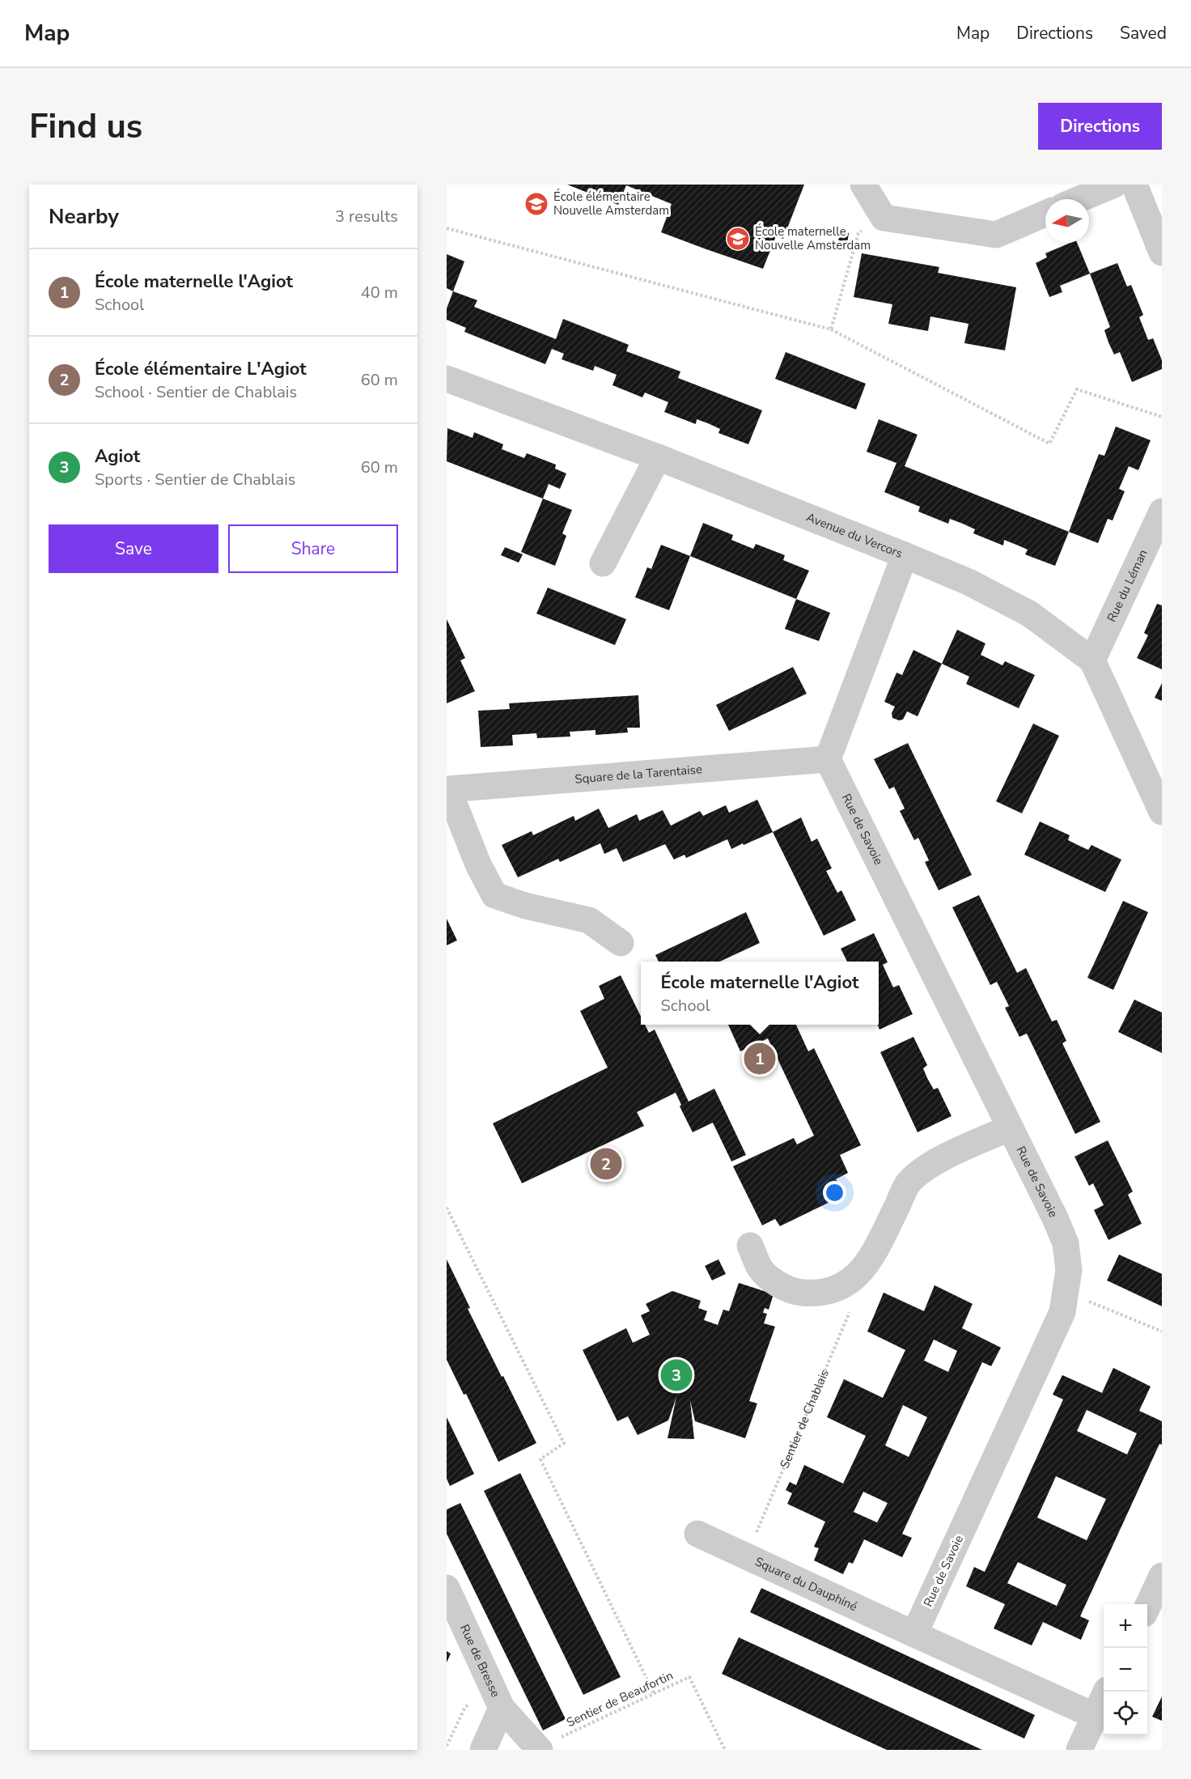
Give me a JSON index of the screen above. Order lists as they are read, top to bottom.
{
  "streets": {
    "street": [
      "Avenue du Vercors",
      "Rue du Léman",
      "Square de la Tarentaise",
      "Rue de Savoie",
      "Square du Dauphiné",
      "Rue de Bresse"
    ],
    "path": ["Sentier de Chablais", "Sentier de Beaufortin"]
  },
  "crossings": [
    ["Avenue du Vercors", "Rue du Léman"],
    ["Square de la Tarentaise", "Rue de Savoie"],
    ["Rue de Savoie", "Square du Dauphiné"],
    ["Sentier de Chablais", "Square du Dauphiné"],
    ["Rue de Bresse", "Sentier de Beaufortin"]
  ],
  "places": {
    "school or university": ["École élémentaire Nouvelle Amsterdam", "École maternelle Nouvelle Amsterdam"]
  },
  "north": "left",
  "page": {
    "header": "Map",
    "nav": ["Map", "Directions", "Saved"],
    "buttons": [
      "Directions",
      ["Save", "Share"]
    ],
    "title": "Find us",
    "heading": ["Nearby", "3 results"],
    "list": [
      {
        "mark": "1",
        "name": "École maternelle l'Agiot",
        "note": "School",
        "value": "40 m"
      },
      {
        "mark": "2",
        "name": "École élémentaire L'Agiot",
        "note": "School · Sentier de Chablais",
        "value": "60 m"
      },
      {
        "mark": "3",
        "name": "Agiot",
        "note": "Sports · Sentier de Chablais",
        "value": "60 m"
      }
    ],
    "popup": ["École maternelle l'Agiot", "School"],
    "pins": ["1", "2", "3"],
    "map_buttons": ["+", "−"]
  }
}
